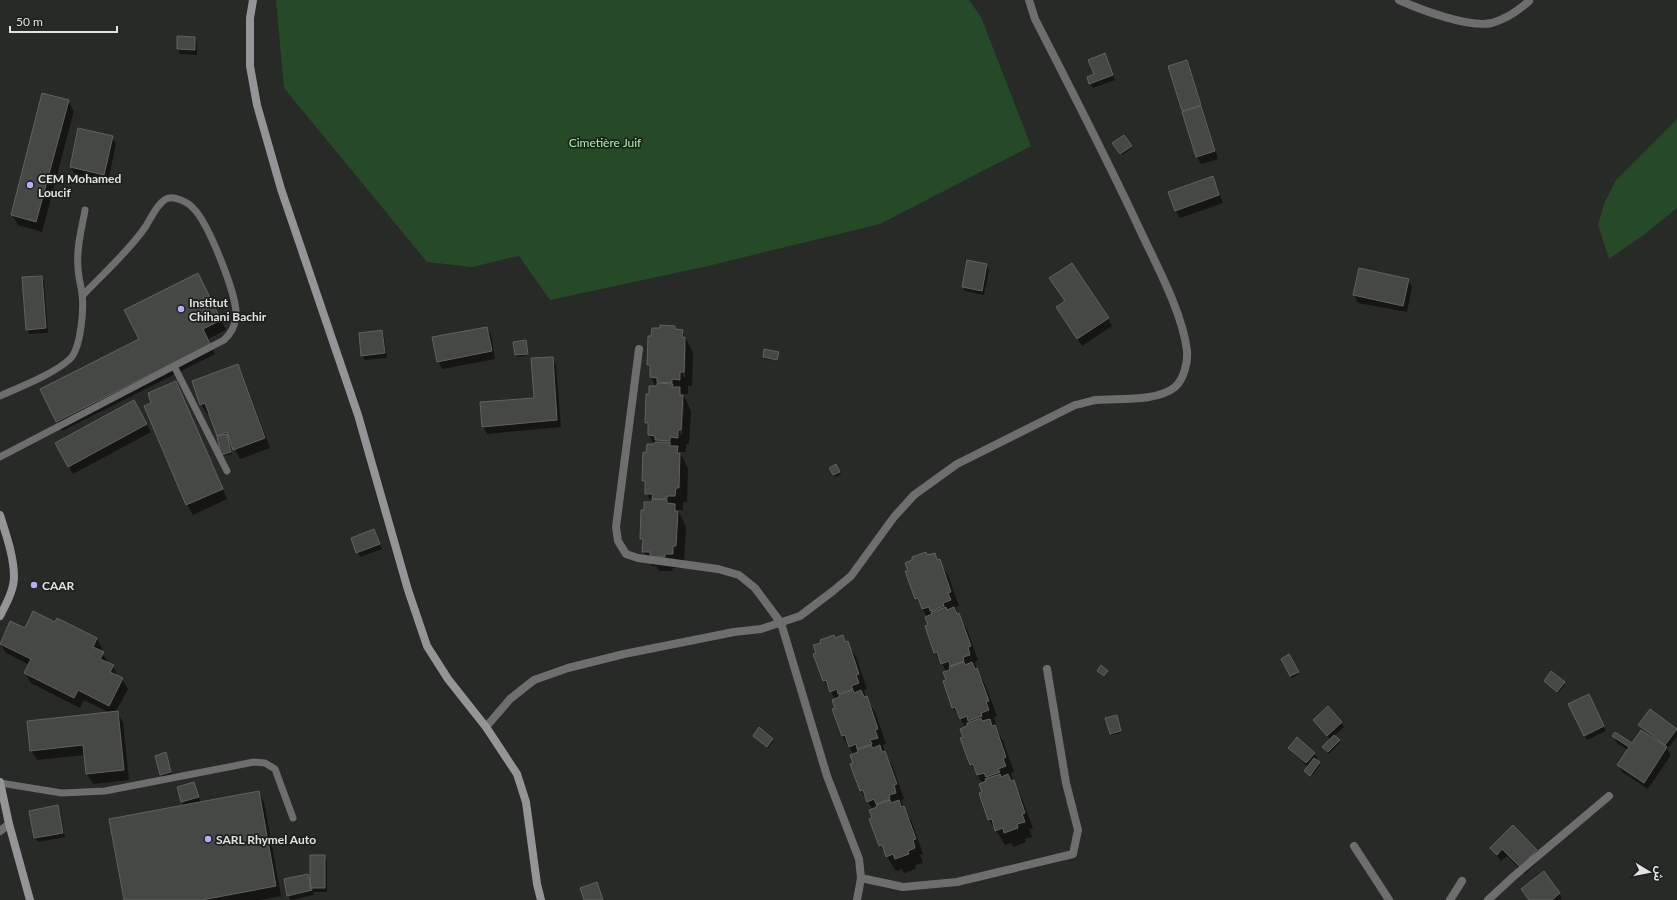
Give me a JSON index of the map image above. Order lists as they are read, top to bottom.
{
  "parks": ["Cimetière Juif"],
  "places": [
    "CEM Mohamed Loucif",
    "Institut Chihani Bachir",
    "CAAR",
    "SARL Rhymel Auto"
  ],
  "scale_bar": "50 m",
  "north": "right"
}
